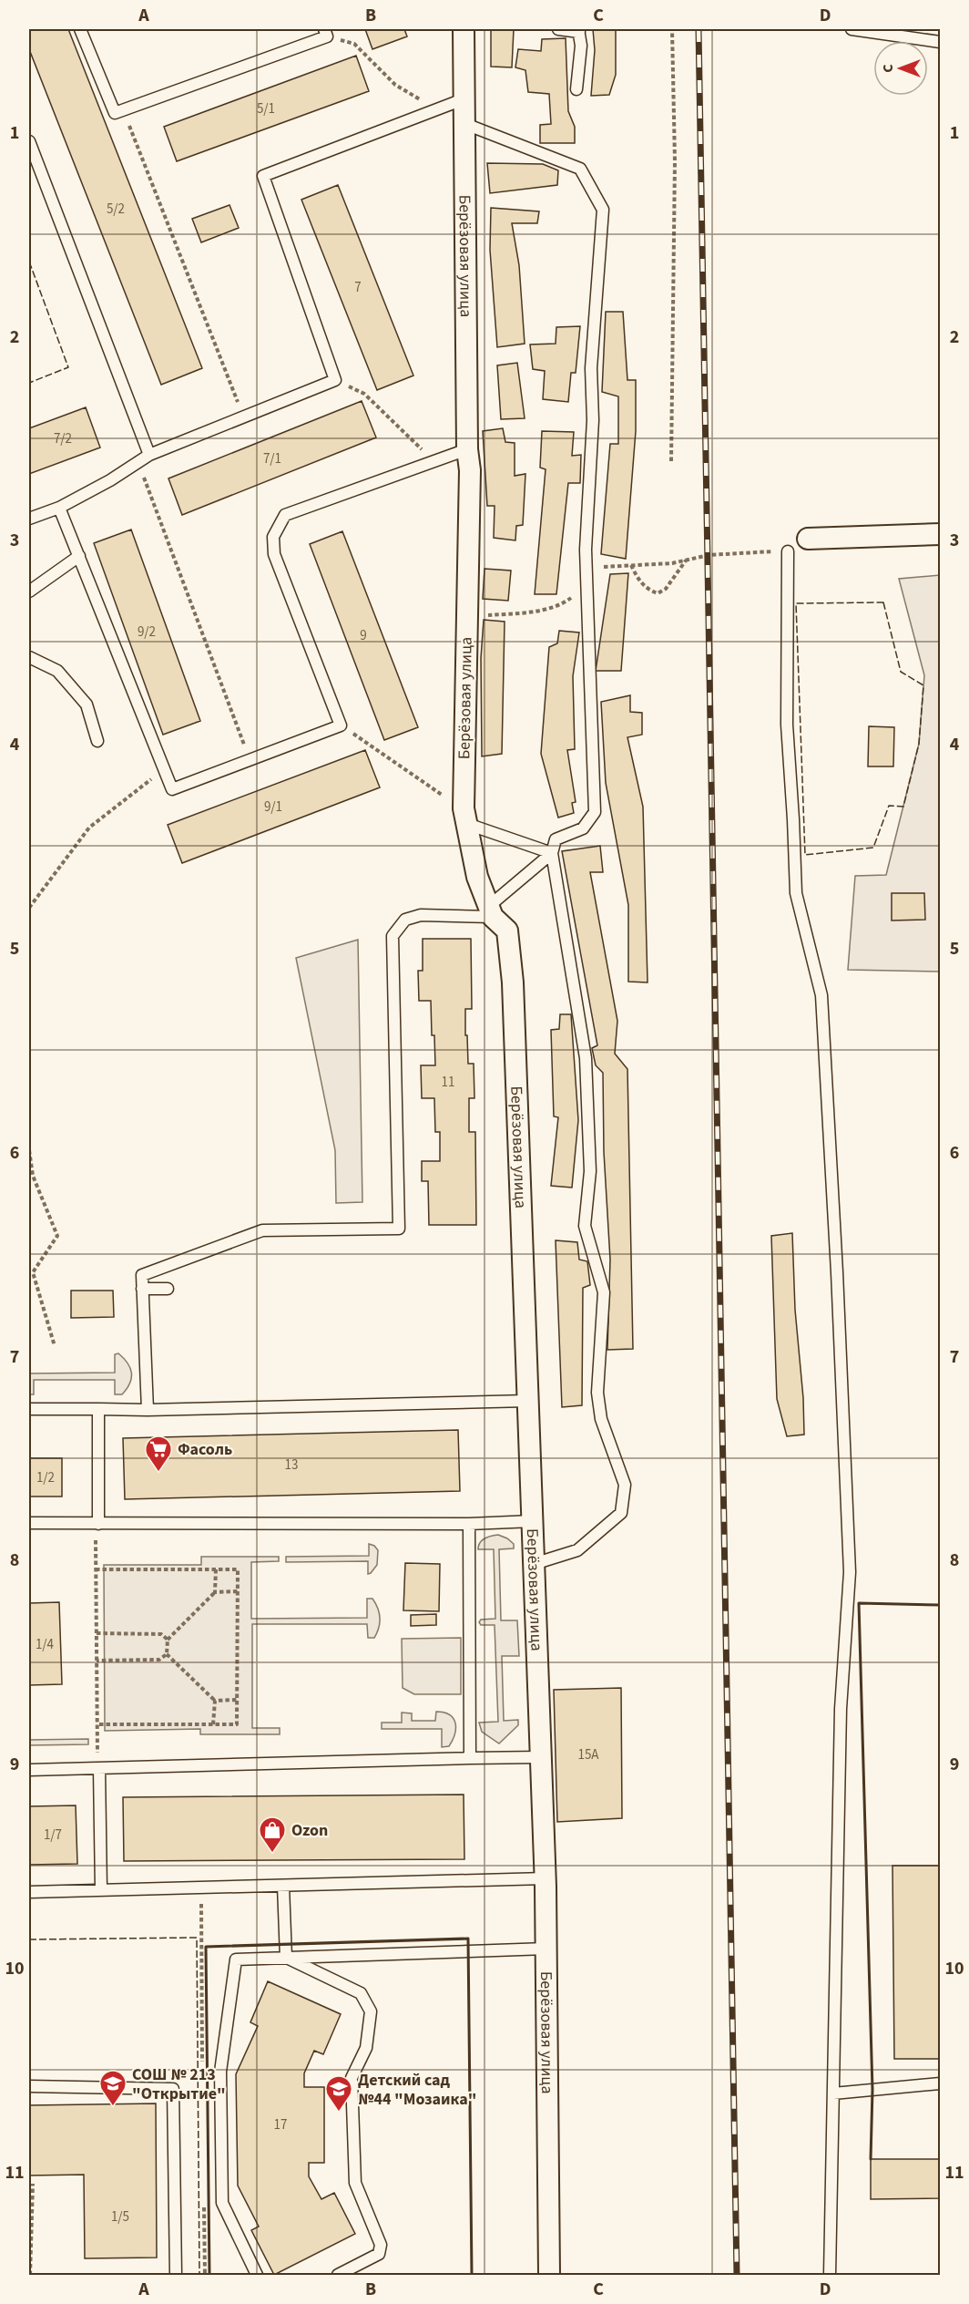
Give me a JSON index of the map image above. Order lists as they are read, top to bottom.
{
  "streets": {
    "street": ["Берёзовая улица"]
  },
  "places": {
    "supermarket": ["Фасоль"],
    "shop": ["Ozon"],
    "school or university": ["СОШ № 213 \"Открытие\"", "Детский сад №44 \"Мозаика\""]
  },
  "house_numbers": [
    "5/1",
    "5/2",
    "7",
    "7/2",
    "7/1",
    "9/2",
    "9",
    "9/1",
    "11",
    "13",
    "1/2",
    "1/4",
    "15А",
    "1/7",
    "17",
    "1/5"
  ],
  "north": "left",
  "grid": {
    "columns": [
      "A",
      "B",
      "C",
      "D"
    ],
    "rows": [
      "1",
      "2",
      "3",
      "4",
      "5",
      "6",
      "7",
      "8",
      "9",
      "10",
      "11"
    ]
  }
}
